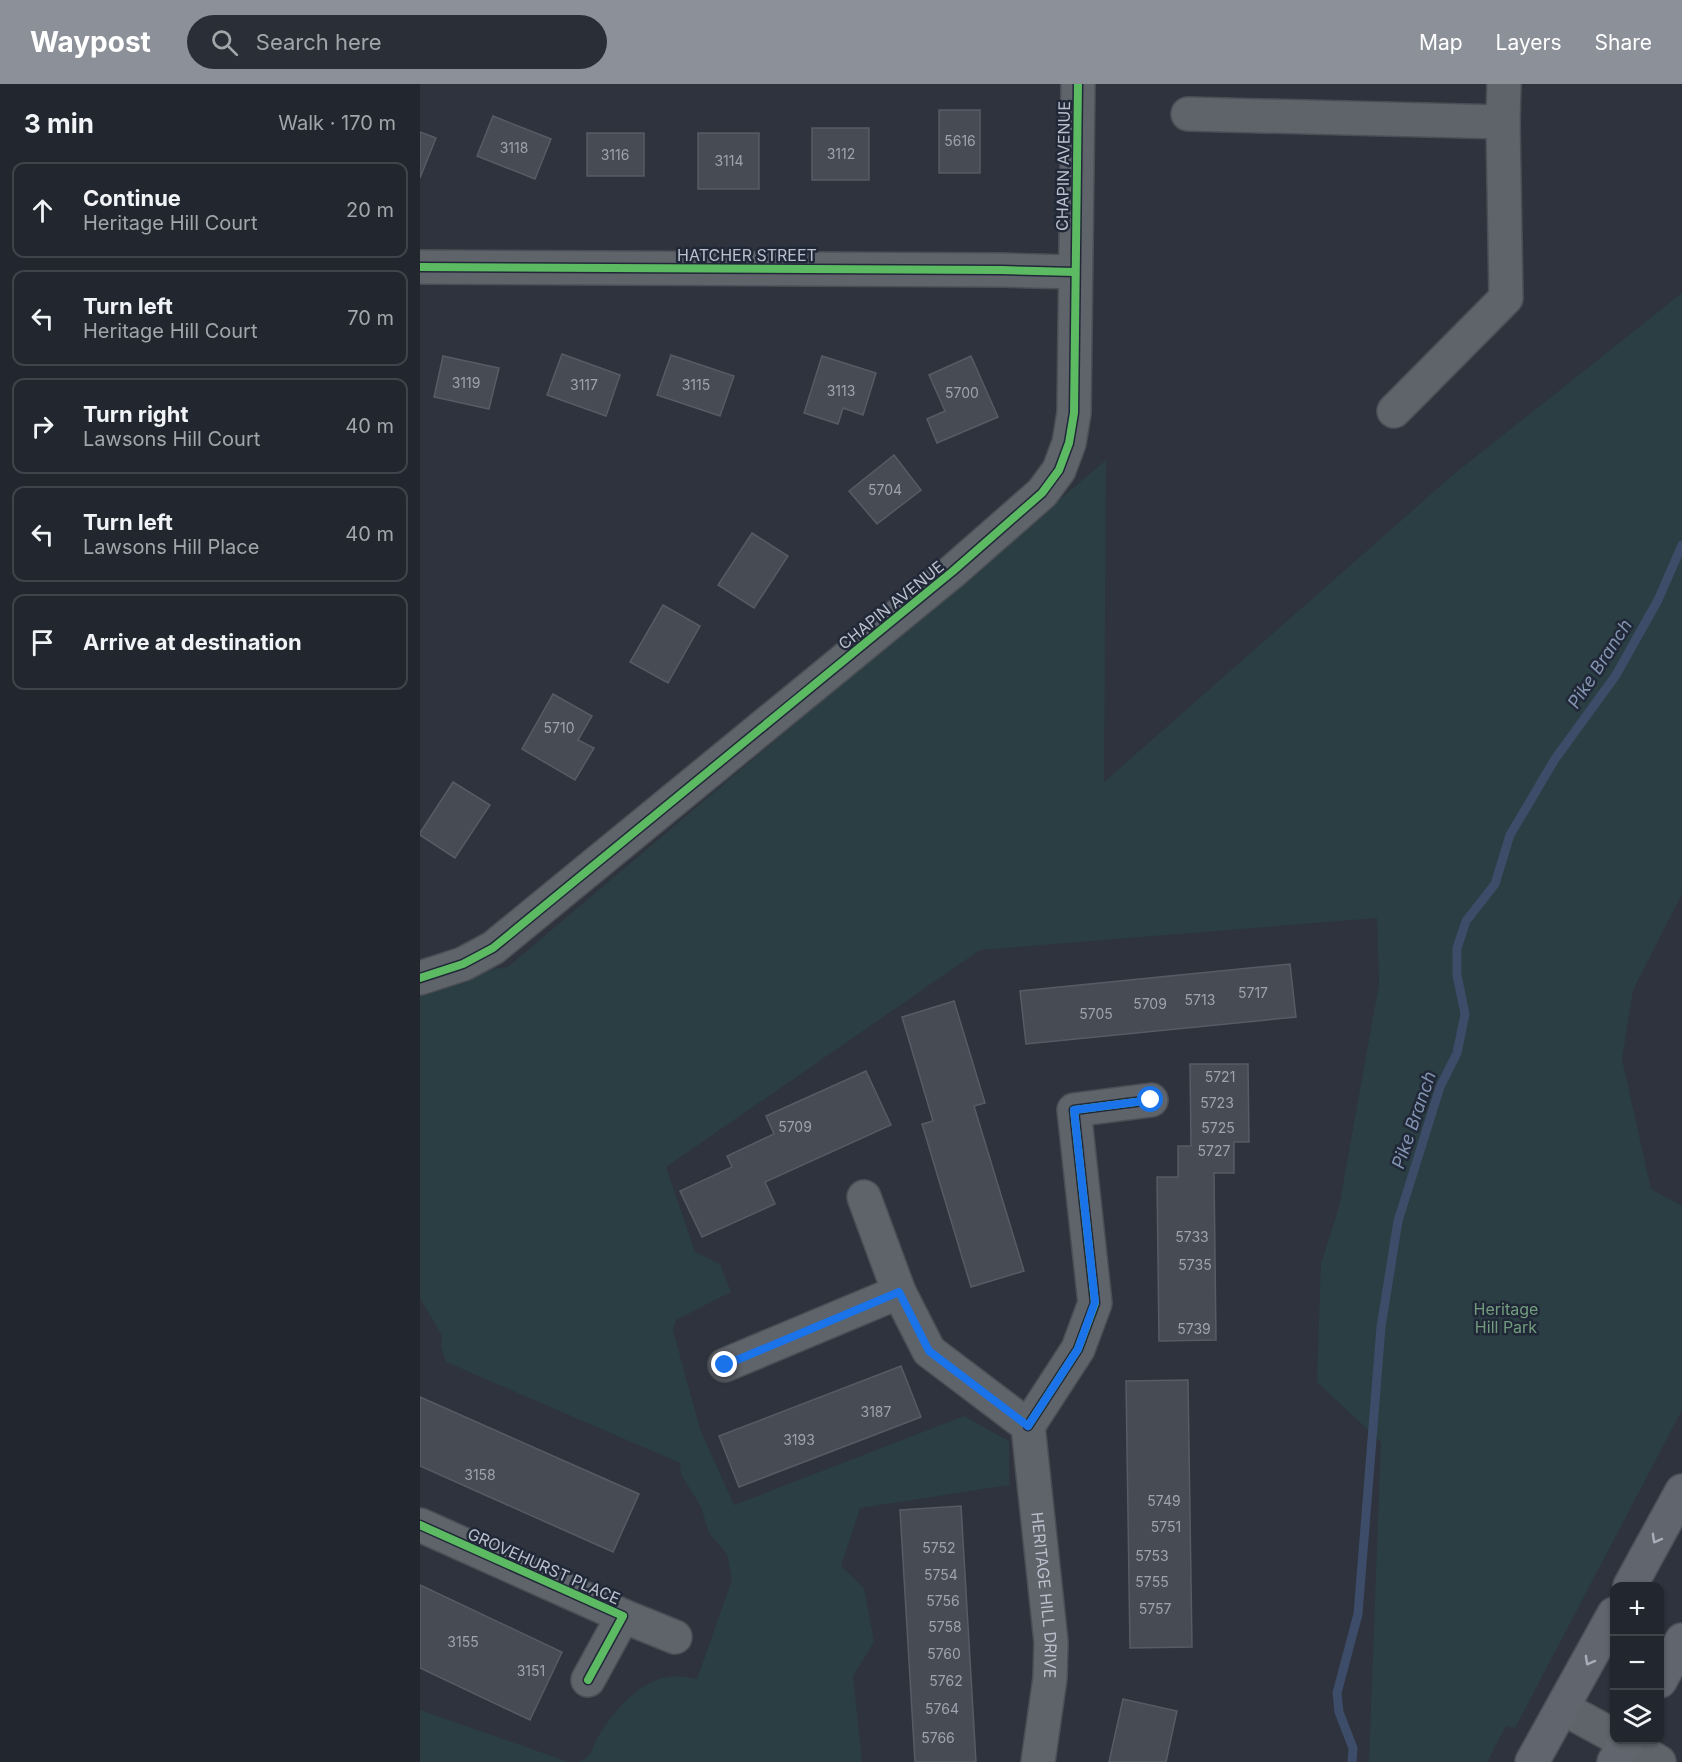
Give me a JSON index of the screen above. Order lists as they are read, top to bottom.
{
  "streets": {
    "street": [
      "CHAPIN AVENUE",
      "HATCHER STREET",
      "GROVEHURST PLACE",
      "HERITAGE HILL DRIVE"
    ]
  },
  "crossings": [
    ["CHAPIN AVENUE", "HATCHER STREET"]
  ],
  "water": ["Pike Branch"],
  "parks": ["Heritage Hill Park"],
  "house_numbers": [
    "5616",
    "3118",
    "3112",
    "3116",
    "3114",
    "3119",
    "3117",
    "3115",
    "3113",
    "5700",
    "5704",
    "5710",
    "5717",
    "5713",
    "5709",
    "5705",
    "5721",
    "5723",
    "5709",
    "5725",
    "5727",
    "5733",
    "5735",
    "5739",
    "3187",
    "3193",
    "3158",
    "5749",
    "5751",
    "5752",
    "5753",
    "5754",
    "5755",
    "5756",
    "5757",
    "5758",
    "3155",
    "5760",
    "3151",
    "5762",
    "5764",
    "5766"
  ],
  "page": {
    "header": "Waypost",
    "search": "Search here",
    "nav": ["Map", "Layers", "Share"],
    "heading": ["3 min", "Walk · 170 m"],
    "list": [
      ["Continue", "Heritage Hill Court", "20 m"],
      ["Turn left", "Heritage Hill Court", "70 m"],
      ["Turn right", "Lawsons Hill Court", "40 m"],
      ["Turn left", "Lawsons Hill Place", "40 m"],
      "Arrive at destination"
    ],
    "map_buttons": ["+", "−"]
  }
}
